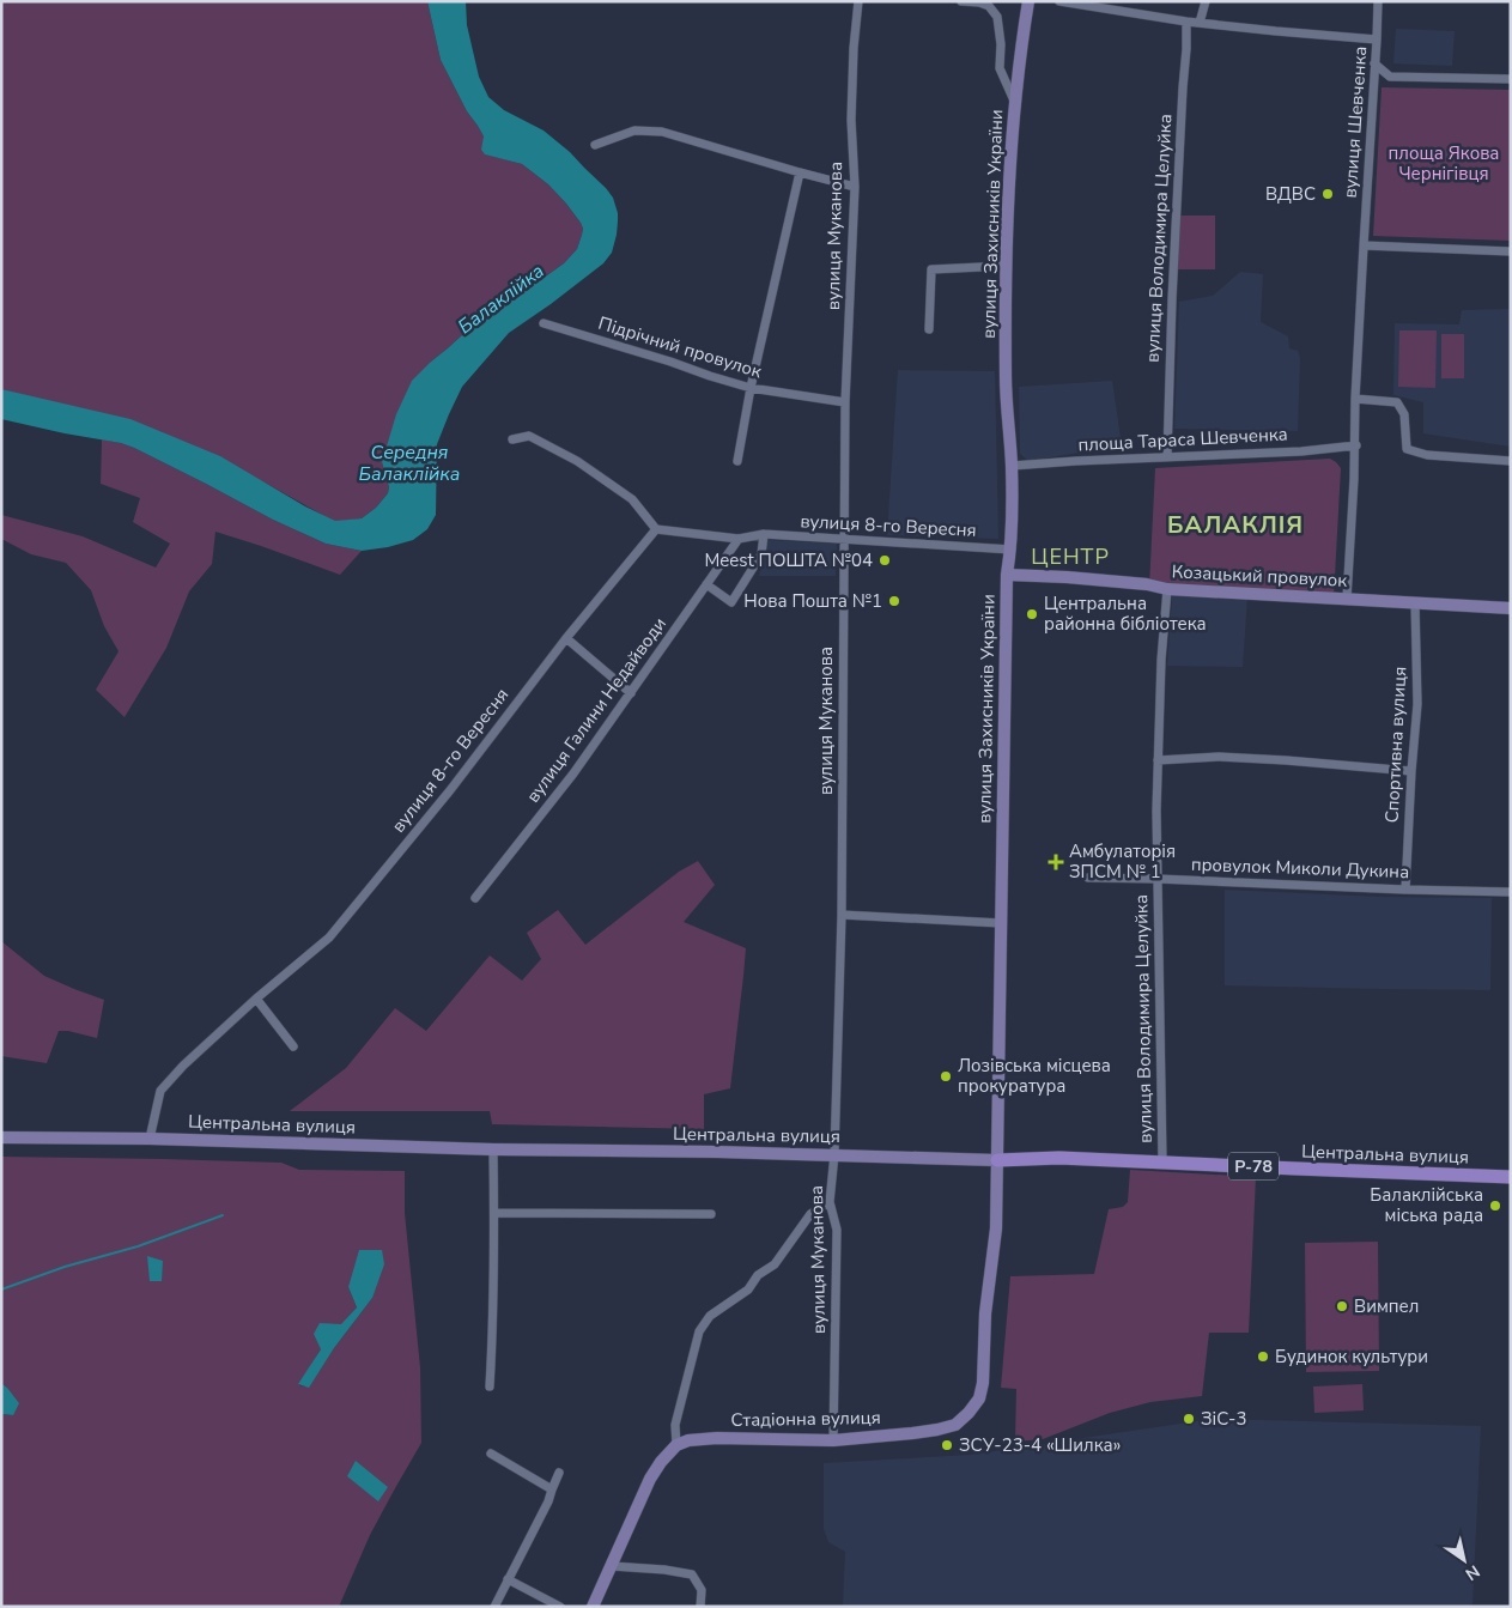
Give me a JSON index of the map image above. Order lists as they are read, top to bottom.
{
  "streets": {
    "main road": ["Центральна вулиця", "Р-78"],
    "street": [
      "вулиця Шевченка",
      "вулиця Захисників України",
      "вулиця Муканова",
      "вулиця Володимира Целуйка",
      "Підрічний провулок",
      "площа Тараса Шевченка",
      "вулиця 8-го Вересня",
      "Козацький провулок",
      "вулиця Галини Недайводи",
      "Спортивна вулиця",
      "провулок Миколи Дукина",
      "Стадіонна вулиця"
    ]
  },
  "crossings": [
    ["вулиця Захисників України", "площа Тараса Шевченка"],
    ["вулиця Захисників України", "вулиця 8-го Вересня"],
    ["вулиця Захисників України", "Козацький провулок"],
    ["вулиця Захисників України", "Центральна вулиця"],
    ["вулиця Захисників України", "Стадіонна вулиця"],
    ["вулиця Муканова", "Підрічний провулок"],
    ["вулиця Муканова", "вулиця 8-го Вересня"],
    ["вулиця Муканова", "Центральна вулиця"],
    ["вулиця Муканова", "Стадіонна вулиця"],
    ["вулиця Володимира Целуйка", "площа Тараса Шевченка"],
    ["вулиця Володимира Целуйка", "Козацький провулок"],
    ["вулиця Володимира Целуйка", "провулок Миколи Дукина"],
    ["вулиця Володимира Целуйка", "Центральна вулиця"],
    ["вулиця 8-го Вересня", "вулиця Галини Недайводи"],
    ["вулиця 8-го Вересня", "Центральна вулиця"],
    ["Козацький провулок", "Спортивна вулиця"],
    ["Спортивна вулиця", "провулок Миколи Дукина"]
  ],
  "districts": ["БАЛАКЛІЯ", "ЦЕНТР"],
  "water": ["Балаклійка", "Середня Балаклійка"],
  "parks": ["площа Якова Чернігівця"],
  "places": {
    "other": [
      "ВДВС",
      "Meest ПОШТА №04",
      "Нова Пошта №1",
      "Центральна районна бібліотека",
      "Лозівська місцева прокуратура",
      "Балаклійська міська рада",
      "Вимпел",
      "Будинок культури",
      "ЗіС-3",
      "ЗСУ-23-4 «Шилка»"
    ],
    "health": ["Амбулаторія ЗПСМ № 1"]
  },
  "north": "bottom right"
}
